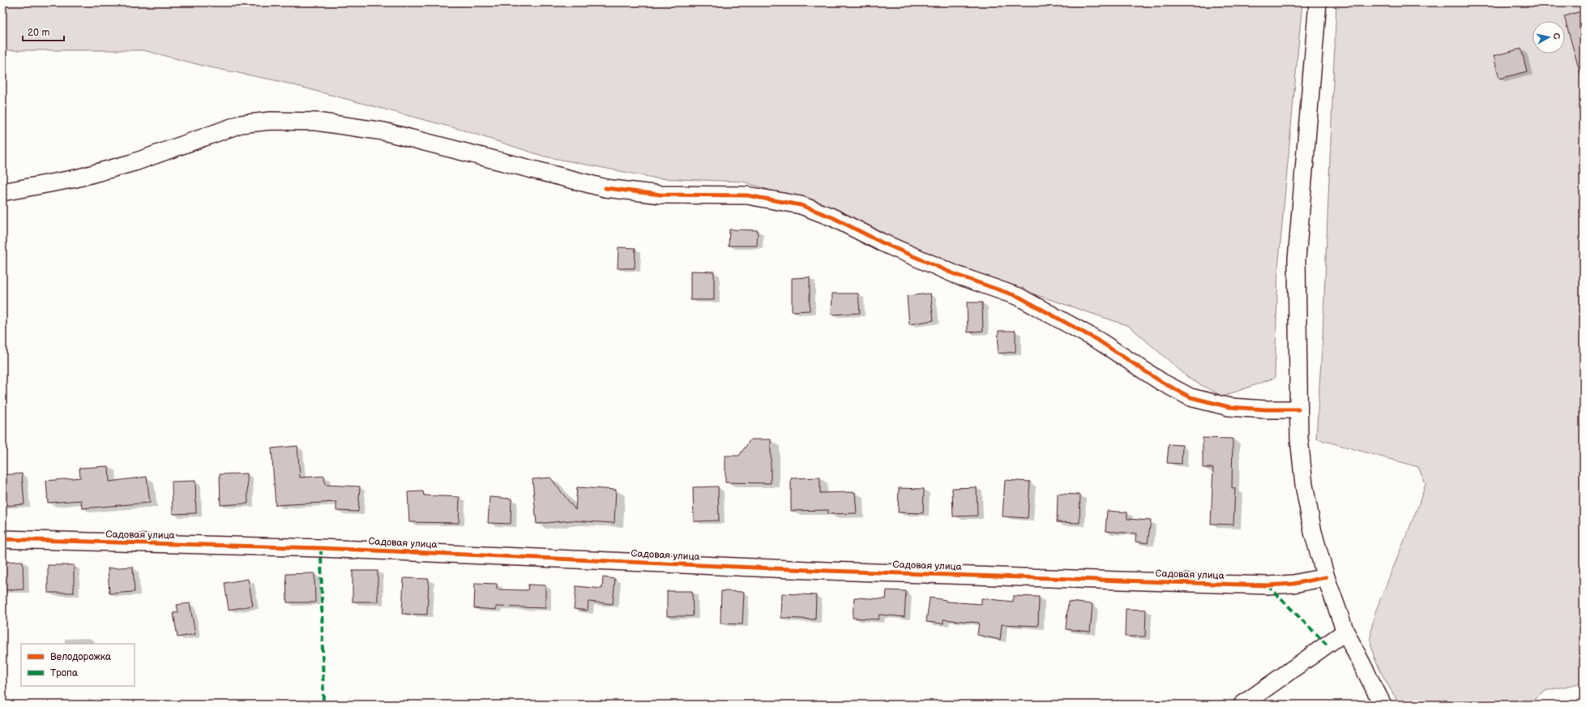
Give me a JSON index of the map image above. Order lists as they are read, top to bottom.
{
  "streets": {
    "street": ["Садовая улица"]
  },
  "legend": ["Велодорожка", "Тропа"],
  "scale_bar": "20 m",
  "north": "right"
}
